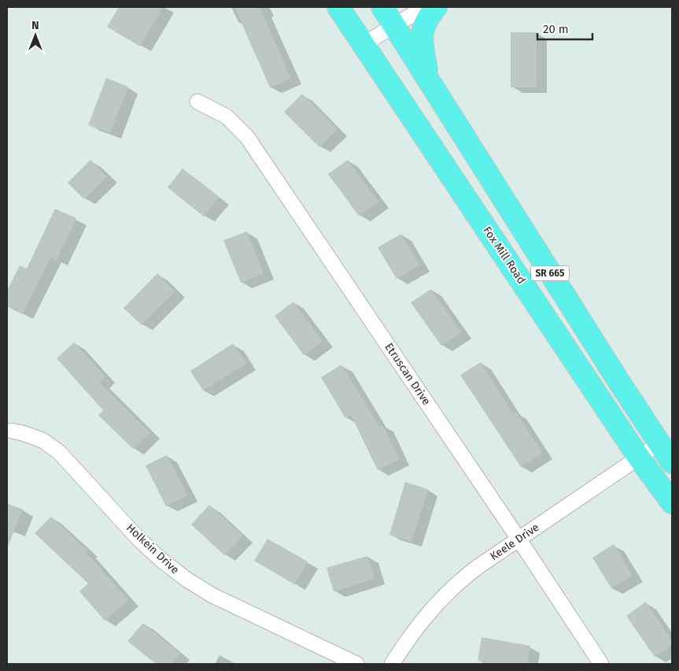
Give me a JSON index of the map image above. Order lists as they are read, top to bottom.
{
  "streets": {
    "main road": ["Fox Mill Road", "SR 665"],
    "street": ["Etruscan Drive", "Keele Drive", "Holkein Drive"]
  },
  "crossings": [
    ["Fox Mill Road", "Keele Drive"],
    ["SR 665", "Keele Drive"],
    ["Etruscan Drive", "Keele Drive"]
  ],
  "scale_bar": "20 m",
  "north": "top"
}
